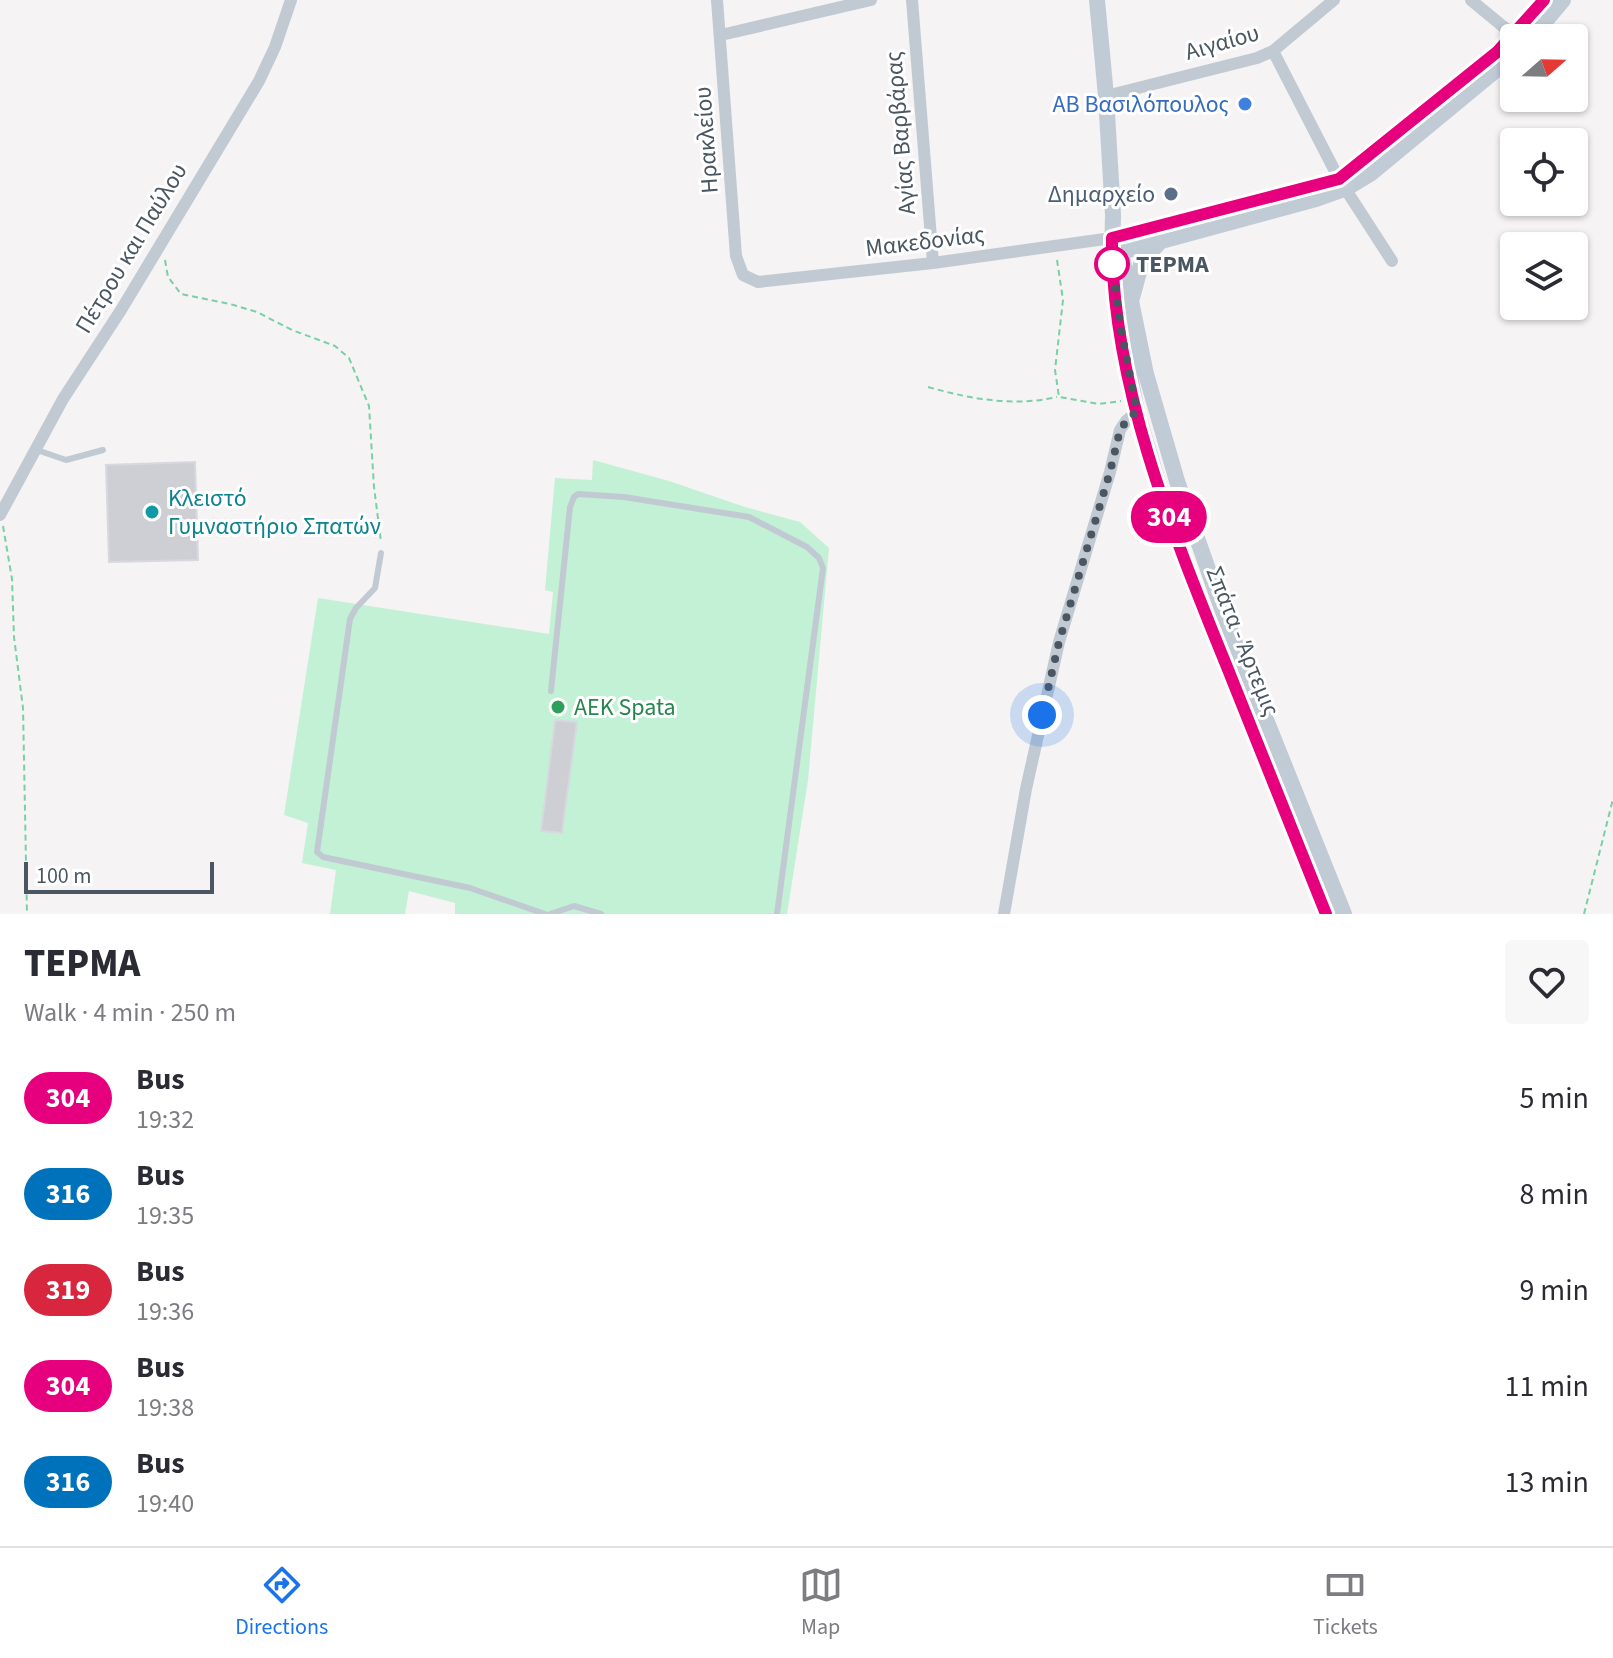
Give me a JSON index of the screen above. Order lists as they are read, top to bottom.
{
  "streets": {
    "main road": ["Σπάτα - Άρτεμις"],
    "street": [
      "Αιγαίου",
      "Αγίας Βαρβάρας",
      "Ηρακλείου",
      "Μακεδονίας",
      "Πέτρου και Παύλου"
    ]
  },
  "crossings": [
    ["Αγίας Βαρβάρας", "Μακεδονίας"],
    ["Ηρακλείου", "Μακεδονίας"],
    ["Μακεδονίας", "Σπάτα - Άρτεμις"]
  ],
  "places": [
    "ΑΒ Βασιλόπουλος",
    "Δημαρχείο",
    "ΤΕΡΜΑ",
    "Κλειστό Γυμναστήριο Σπατών",
    "AEK Spata"
  ],
  "lines": ["bus line 304"],
  "scale_bar": "100 m",
  "north": "right",
  "page": {
    "on_map": "304",
    "scale": "100 m",
    "heading": ["ΤΕΡΜΑ", "Walk · 4 min · 250 m"],
    "list": [
      {
        "mark": "304",
        "name": "Bus",
        "note": "19:32",
        "value": "5 min"
      },
      {
        "mark": "316",
        "name": "Bus",
        "note": "19:35",
        "value": "8 min"
      },
      {
        "mark": "319",
        "name": "Bus",
        "note": "19:36",
        "value": "9 min"
      },
      {
        "mark": "304",
        "name": "Bus",
        "note": "19:38",
        "value": "11 min"
      },
      {
        "mark": "316",
        "name": "Bus",
        "note": "19:40",
        "value": "13 min"
      }
    ],
    "tabs": ["Directions", "Map", "Tickets"]
  }
}
